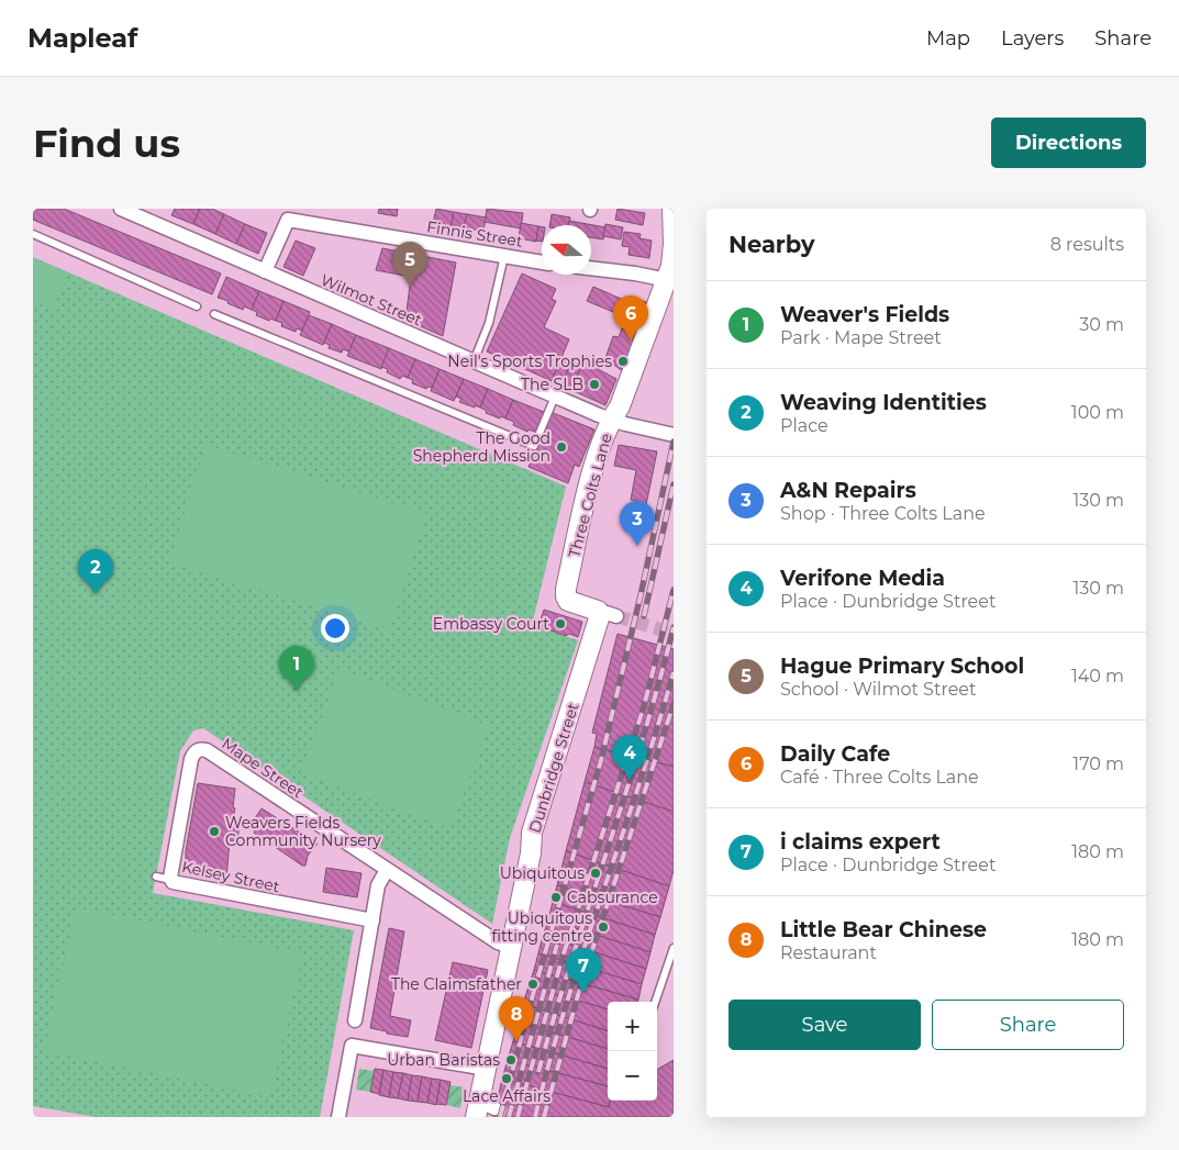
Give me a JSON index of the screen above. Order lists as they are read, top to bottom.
{
  "streets": {
    "main road": ["Three Colts Lane", "Dunbridge Street"],
    "street": [
      "Finnis Street",
      "Wilmot Street",
      "Mape Street",
      "Kelsey Street"
    ]
  },
  "crossings": [
    ["Finnis Street", "Wilmot Street"],
    ["Wilmot Street", "Three Colts Lane"],
    ["Three Colts Lane", "Dunbridge Street"],
    ["Mape Street", "Dunbridge Street"],
    ["Mape Street", "Kelsey Street"]
  ],
  "places": [
    "Neil's Sports Trophies",
    "The SLB",
    "The Good Shepherd Mission",
    "Embassy Court",
    "Weavers Fields Community Nursery",
    "Ubiquitous",
    "Cabsurance",
    "Ubiquitous fitting centre",
    "The Claimsfather",
    "Urban Baristas",
    "Lace Affairs"
  ],
  "north": "left",
  "page": {
    "header": "Mapleaf",
    "nav": ["Map", "Layers", "Share"],
    "buttons": [
      "Directions",
      ["Save", "Share"]
    ],
    "title": "Find us",
    "heading": ["Nearby", "8 results"],
    "pins": [
      "5",
      "6",
      "3",
      "2",
      "1",
      "4",
      "7",
      "8"
    ],
    "list": [
      {
        "mark": "1",
        "name": "Weaver's Fields",
        "note": "Park · Mape Street",
        "value": "30 m"
      },
      {
        "mark": "2",
        "name": "Weaving Identities",
        "note": "Place",
        "value": "100 m"
      },
      {
        "mark": "3",
        "name": "A&N Repairs",
        "note": "Shop · Three Colts Lane",
        "value": "130 m"
      },
      {
        "mark": "4",
        "name": "Verifone Media",
        "note": "Place · Dunbridge Street",
        "value": "130 m"
      },
      {
        "mark": "5",
        "name": "Hague Primary School",
        "note": "School · Wilmot Street",
        "value": "140 m"
      },
      {
        "mark": "6",
        "name": "Daily Cafe",
        "note": "Café · Three Colts Lane",
        "value": "170 m"
      },
      {
        "mark": "7",
        "name": "i claims expert",
        "note": "Place · Dunbridge Street",
        "value": "180 m"
      },
      {
        "mark": "8",
        "name": "Little Bear Chinese",
        "note": "Restaurant",
        "value": "180 m"
      }
    ],
    "map_buttons": ["+", "−"]
  }
}
